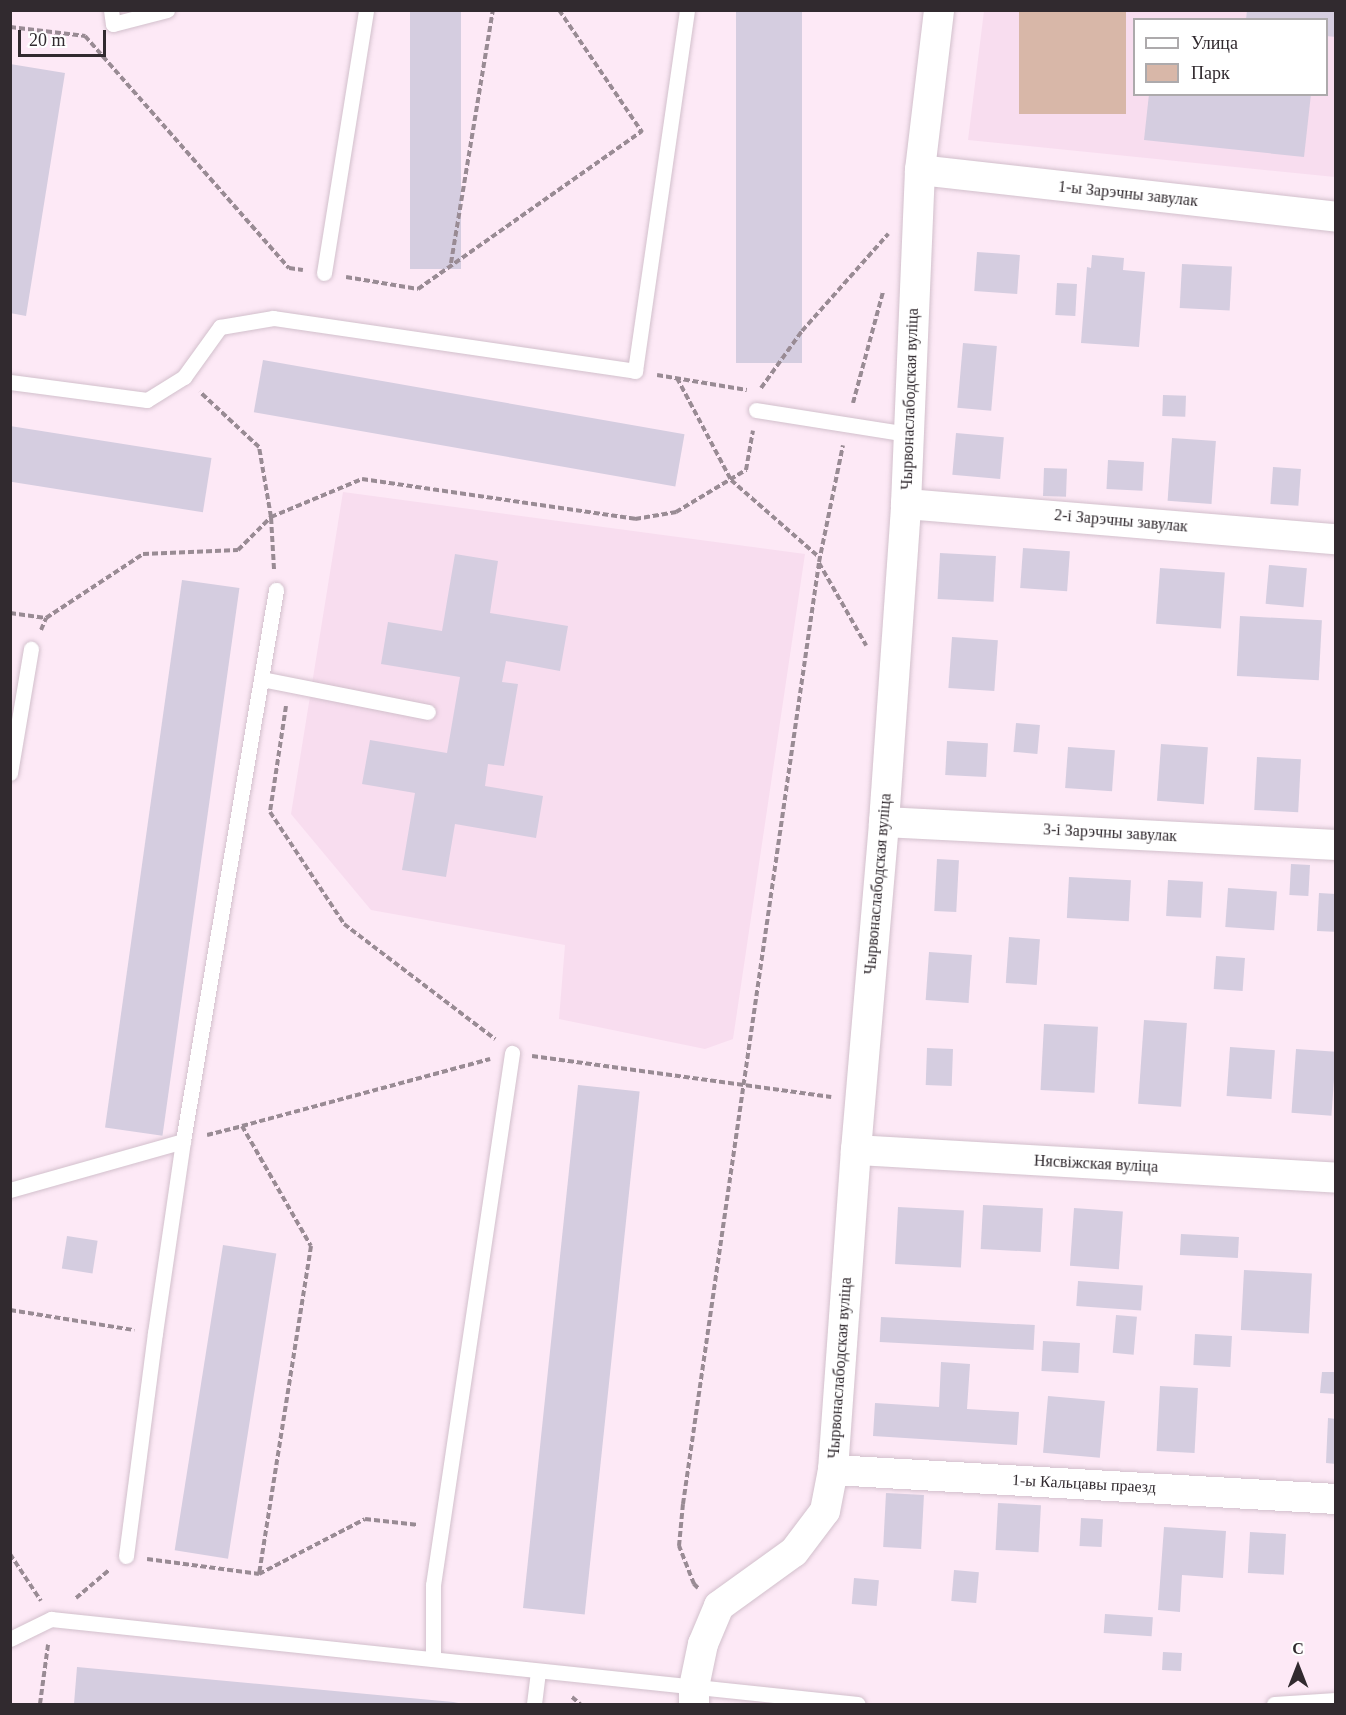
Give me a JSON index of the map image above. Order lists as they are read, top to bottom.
{
  "streets": {
    "street": [
      "1-ы Зарэчны завулак",
      "Чырвонаслабодская вуліца",
      "2-і Зарэчны завулак",
      "3-і Зарэчны завулак",
      "Нясвіжская вуліца",
      "1-ы Кальцавы праезд"
    ]
  },
  "crossings": [
    ["1-ы Зарэчны завулак", "Чырвонаслабодская вуліца"],
    ["Чырвонаслабодская вуліца", "2-і Зарэчны завулак"],
    ["Чырвонаслабодская вуліца", "3-і Зарэчны завулак"],
    ["Чырвонаслабодская вуліца", "Нясвіжская вуліца"],
    ["Чырвонаслабодская вуліца", "1-ы Кальцавы праезд"]
  ],
  "legend": ["Улица", "Парк"],
  "scale_bar": "20 m",
  "north": "top"
}
